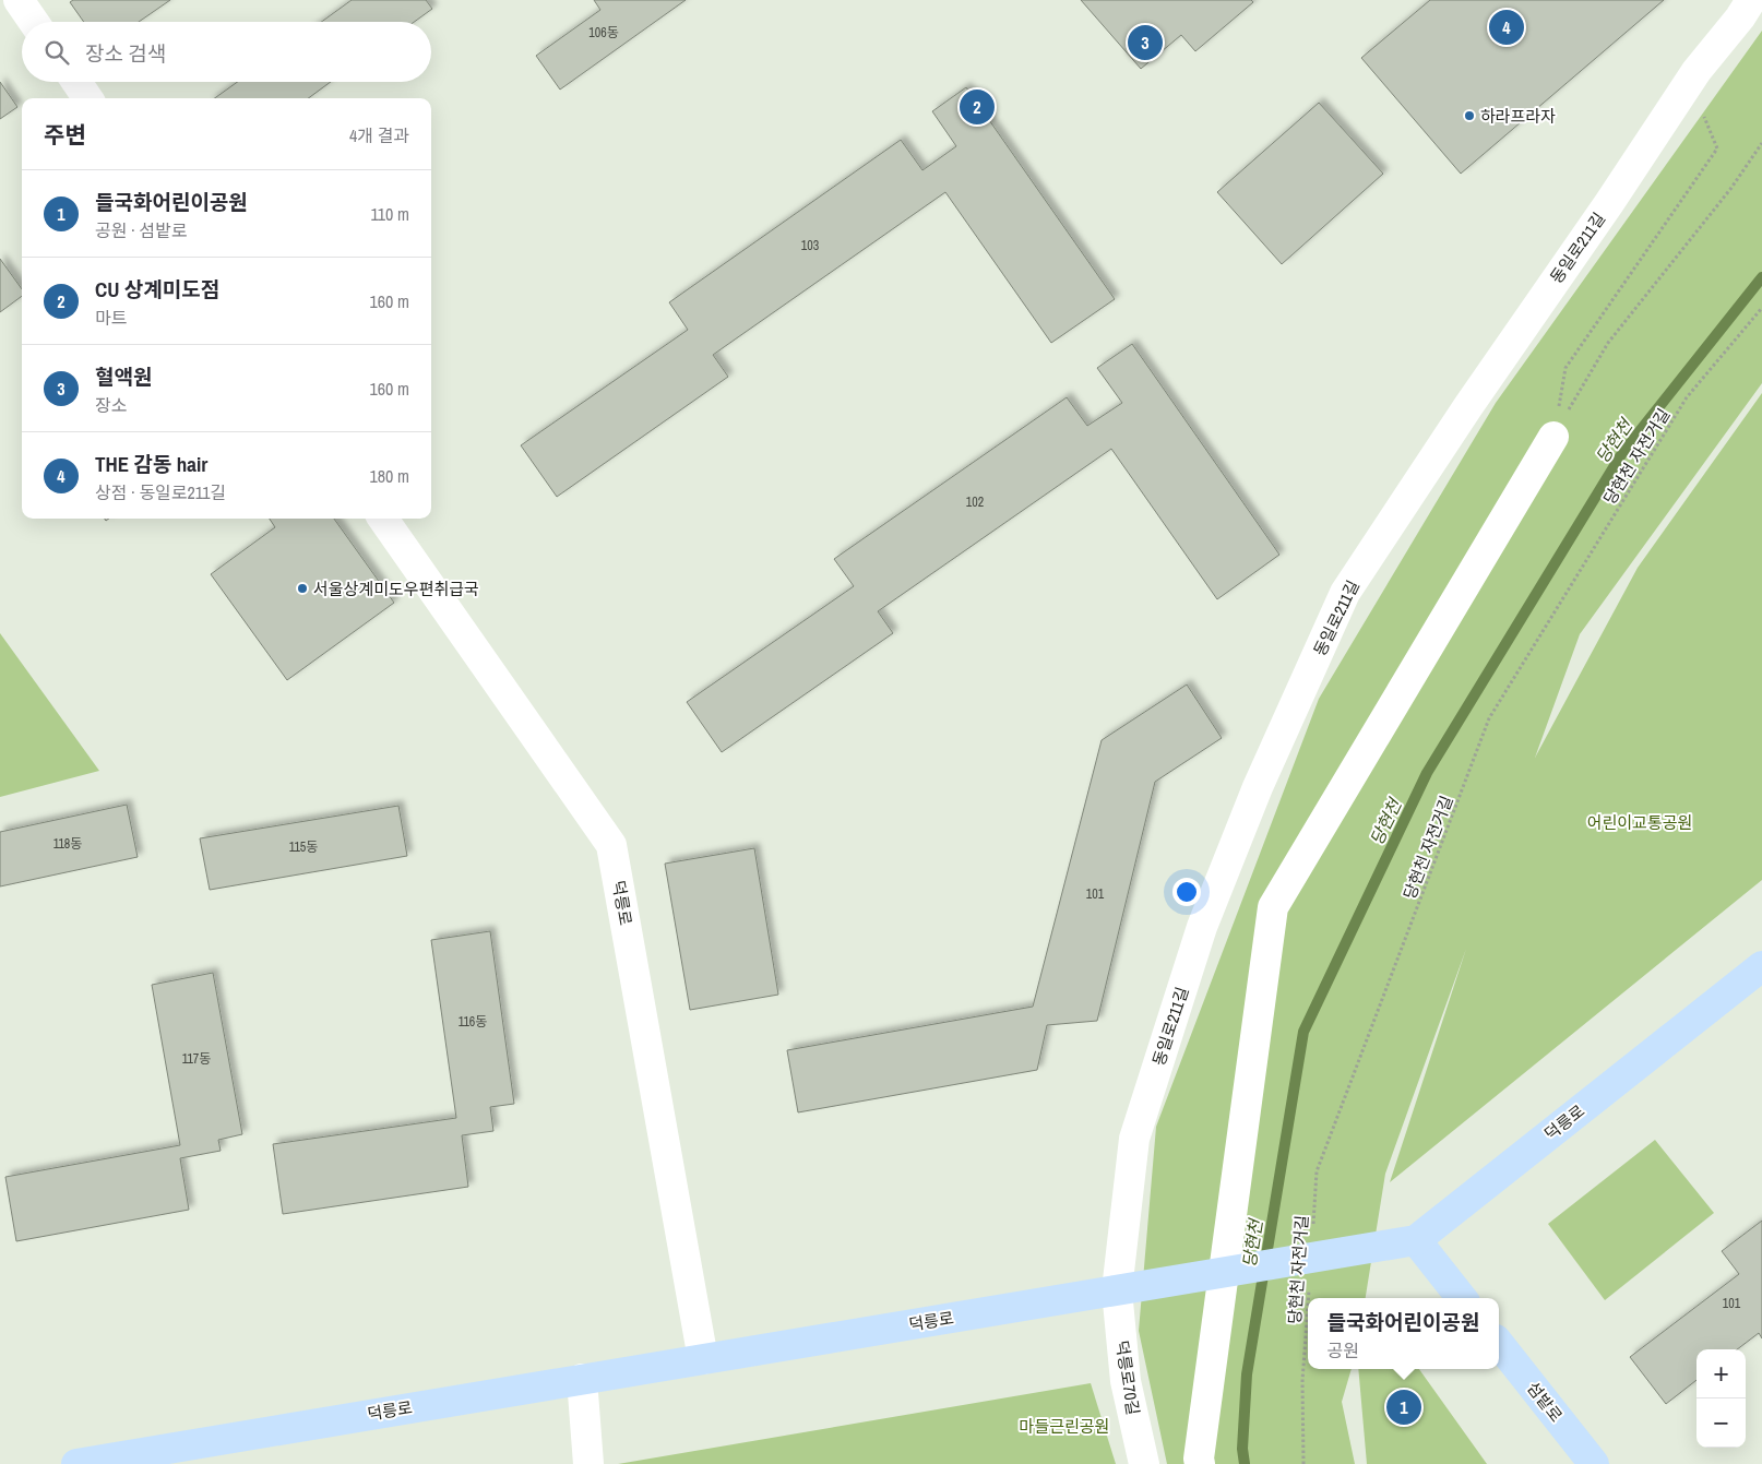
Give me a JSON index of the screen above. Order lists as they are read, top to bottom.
{
  "streets": {
    "main road": ["덕릉로", "섬밭로"],
    "street": ["동일로211길", "덕릉로70길"],
    "path": ["당현천 자전거길"]
  },
  "crossings": [
    ["동일로211길", "덕릉로"],
    ["동일로211길", "덕릉로70길"],
    ["덕릉로", "덕릉로70길"]
  ],
  "water": ["당현천"],
  "parks": ["어린이교통공원", "마들근린공원"],
  "places": ["하라프라자", "서울상계미도우편취급국"],
  "house_numbers": [
    "106동",
    "103",
    "102",
    "118동",
    "115동",
    "101",
    "116동",
    "117동",
    "101"
  ],
  "page": {
    "pins": [
      "4",
      "3",
      "2",
      "1"
    ],
    "search": "장소 검색",
    "heading": ["주변", "4개 결과"],
    "list": [
      {
        "mark": "1",
        "name": "들국화어린이공원",
        "note": "공원 · 섬밭로",
        "value": "110 m"
      },
      {
        "mark": "2",
        "name": "CU 상계미도점",
        "note": "마트",
        "value": "160 m"
      },
      {
        "mark": "3",
        "name": "혈액원",
        "note": "장소",
        "value": "160 m"
      },
      {
        "mark": "4",
        "name": "THE 감동 hair",
        "note": "상점 · 동일로211길",
        "value": "180 m"
      }
    ],
    "popup": ["들국화어린이공원", "공원"],
    "map_buttons": ["+", "−"]
  }
}
